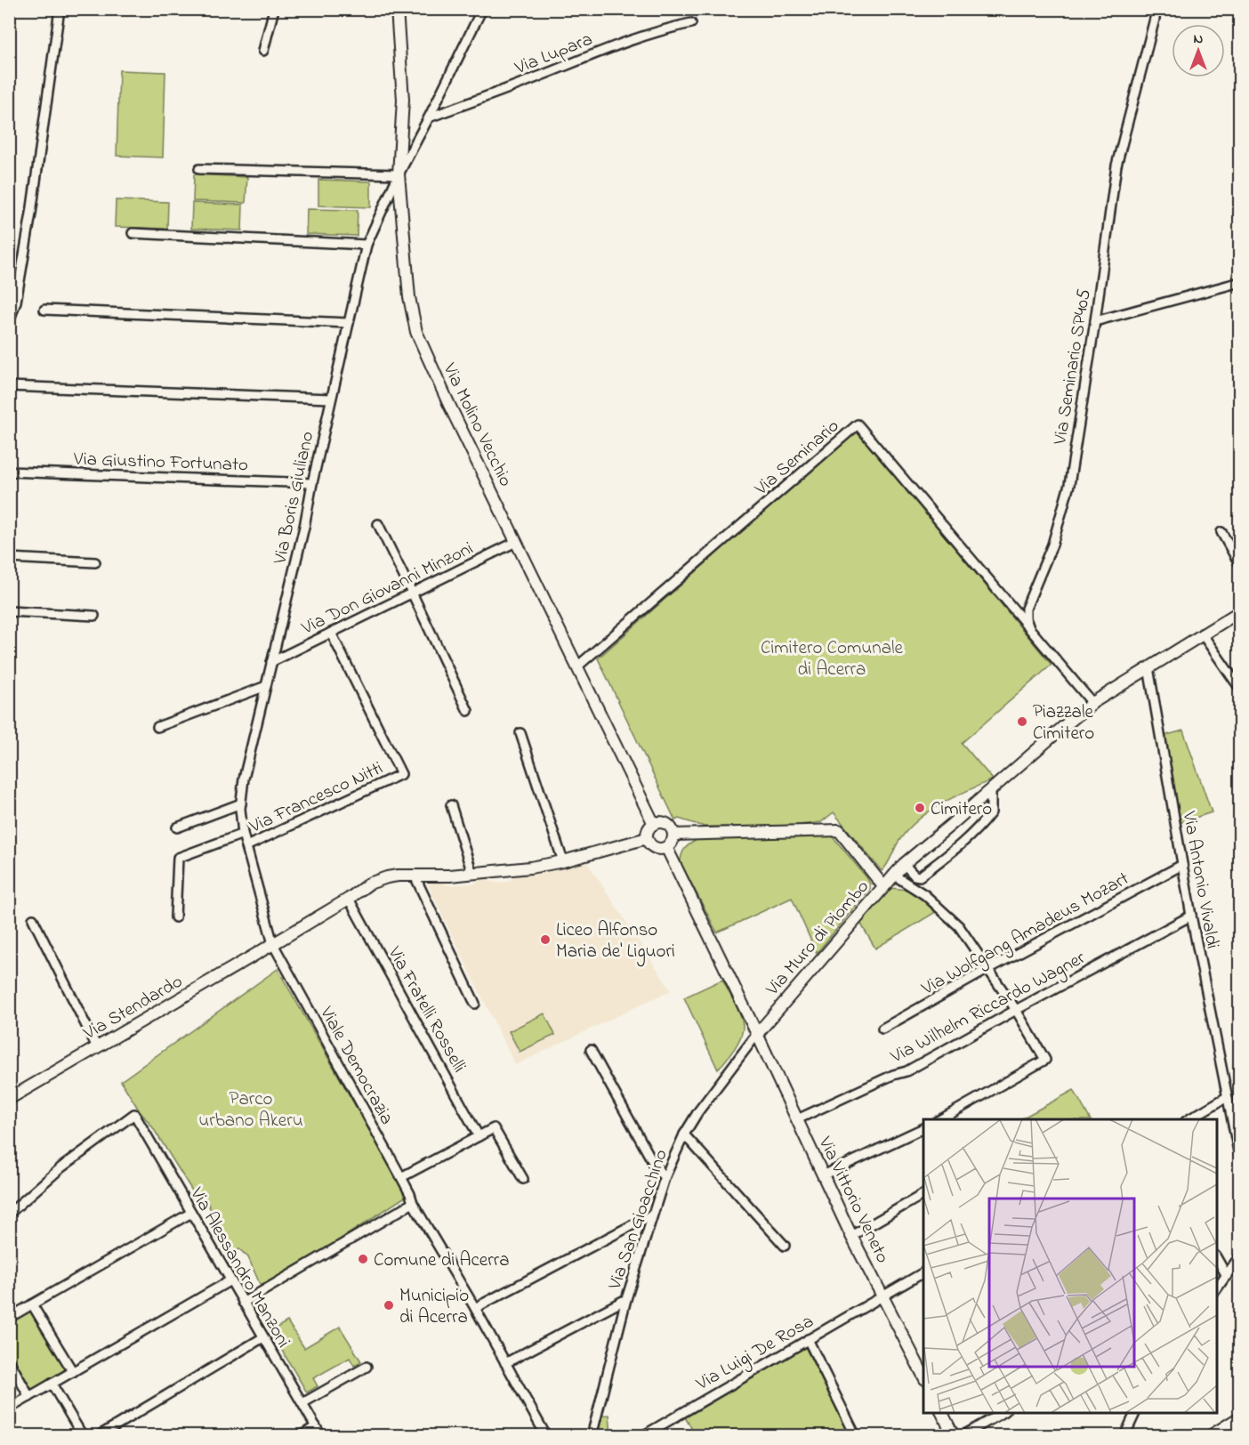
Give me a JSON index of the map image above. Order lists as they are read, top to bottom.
{
  "streets": {
    "street": [
      "Via Lupara",
      "Via Seminario SP405",
      "Via Molino Vecchio",
      "Via Seminario",
      "Via Giustino Fortunato",
      "Via Boris Giuliano",
      "Via Don Giovanni Minzoni",
      "Via Francesco Nitti",
      "Via Antonio Vivaldi",
      "Via Wolfgang Amadeus Mozart",
      "Via Muro di Piombo",
      "Via Stendardo",
      "Via Wilhelm Riccardo Wagner",
      "Via Fratelli Rosselli",
      "Viale Democrazia",
      "Via Vittorio Veneto",
      "Via San Gioacchino",
      "Via Alessandro Manzoni",
      "Via Luigi De Rosa"
    ]
  },
  "crossings": [
    ["Via Lupara", "Via Boris Giuliano"],
    ["Via Seminario SP405", "Via Seminario"],
    ["Via Molino Vecchio", "Via Seminario"],
    ["Via Molino Vecchio", "Via Boris Giuliano"],
    ["Via Molino Vecchio", "Via Don Giovanni Minzoni"],
    ["Via Molino Vecchio", "Via Stendardo"],
    ["Via Giustino Fortunato", "Via Boris Giuliano"],
    ["Via Boris Giuliano", "Via Don Giovanni Minzoni"],
    ["Via Boris Giuliano", "Via Francesco Nitti"],
    ["Via Boris Giuliano", "Via Stendardo"],
    ["Via Boris Giuliano", "Viale Democrazia"],
    ["Via Don Giovanni Minzoni", "Via Francesco Nitti"],
    ["Via Antonio Vivaldi", "Via Wolfgang Amadeus Mozart"],
    ["Via Antonio Vivaldi", "Via Muro di Piombo"],
    ["Via Antonio Vivaldi", "Via Wilhelm Riccardo Wagner"],
    ["Via Muro di Piombo", "Via Vittorio Veneto"],
    ["Via Muro di Piombo", "Via San Gioacchino"],
    ["Via Stendardo", "Via Fratelli Rosselli"],
    ["Via Stendardo", "Viale Democrazia"],
    ["Via Wilhelm Riccardo Wagner", "Via Vittorio Veneto"],
    ["Via Vittorio Veneto", "Via San Gioacchino"],
    ["Via Vittorio Veneto", "Via Luigi De Rosa"]
  ],
  "parks": ["Cimitero Comunale di Acerra", "Parco urbano Akeru"],
  "places": [
    "Piazzale Cimitero",
    "Cimitero",
    "Liceo Alfonso Maria de' Liguori",
    "Comune di Acerra",
    "Municipio di Acerra"
  ],
  "north": "top"
}
